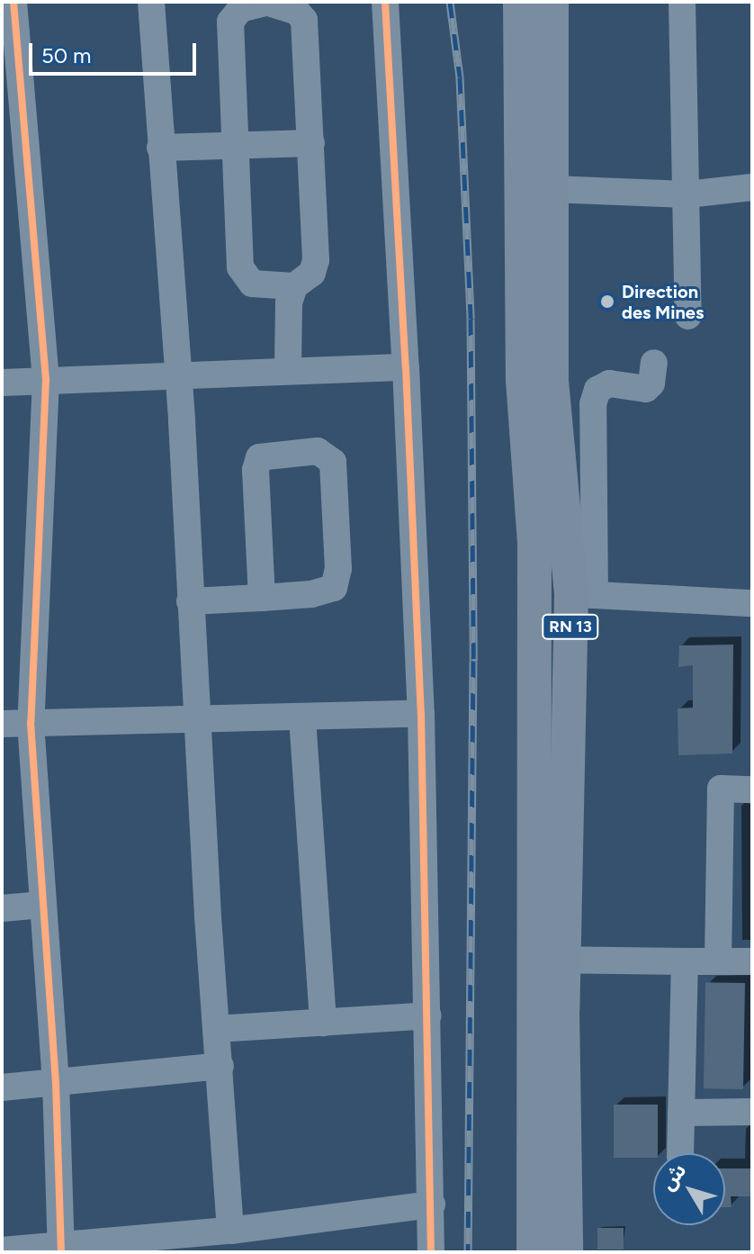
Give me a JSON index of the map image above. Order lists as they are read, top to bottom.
{
  "streets": {
    "main road": ["RN 13"]
  },
  "places": ["Direction des Mines"],
  "scale_bar": "50 m",
  "north": "top left"
}
